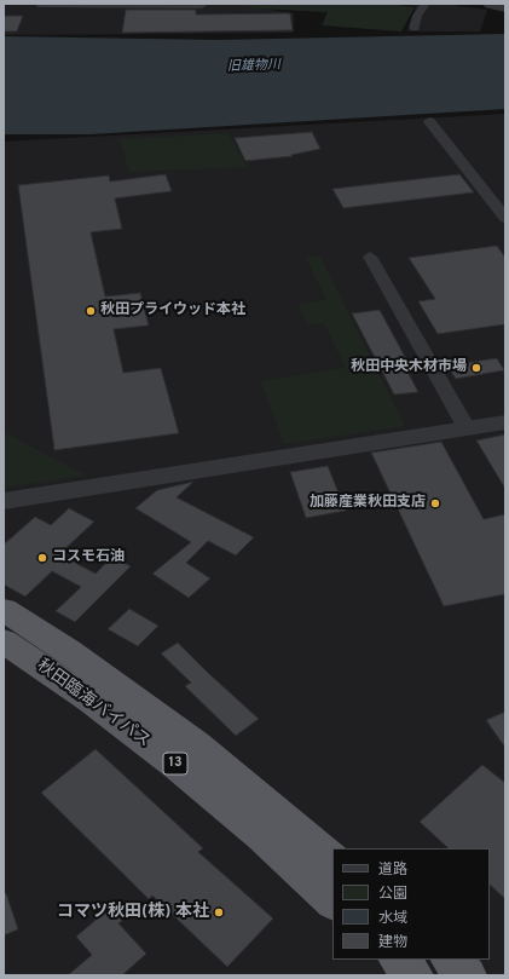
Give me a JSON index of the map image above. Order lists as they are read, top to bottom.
{
  "streets": {
    "highway": ["秋田臨海バイパス", "13"]
  },
  "water": ["旧雄物川"],
  "places": [
    "秋田プライウッド本社",
    "秋田中央木材市場",
    "加藤産業秋田支店",
    "コスモ石油",
    "コマツ秋田(株) 本社"
  ],
  "legend": [
    "道路",
    "公園",
    "水域",
    "建物"
  ]
}
